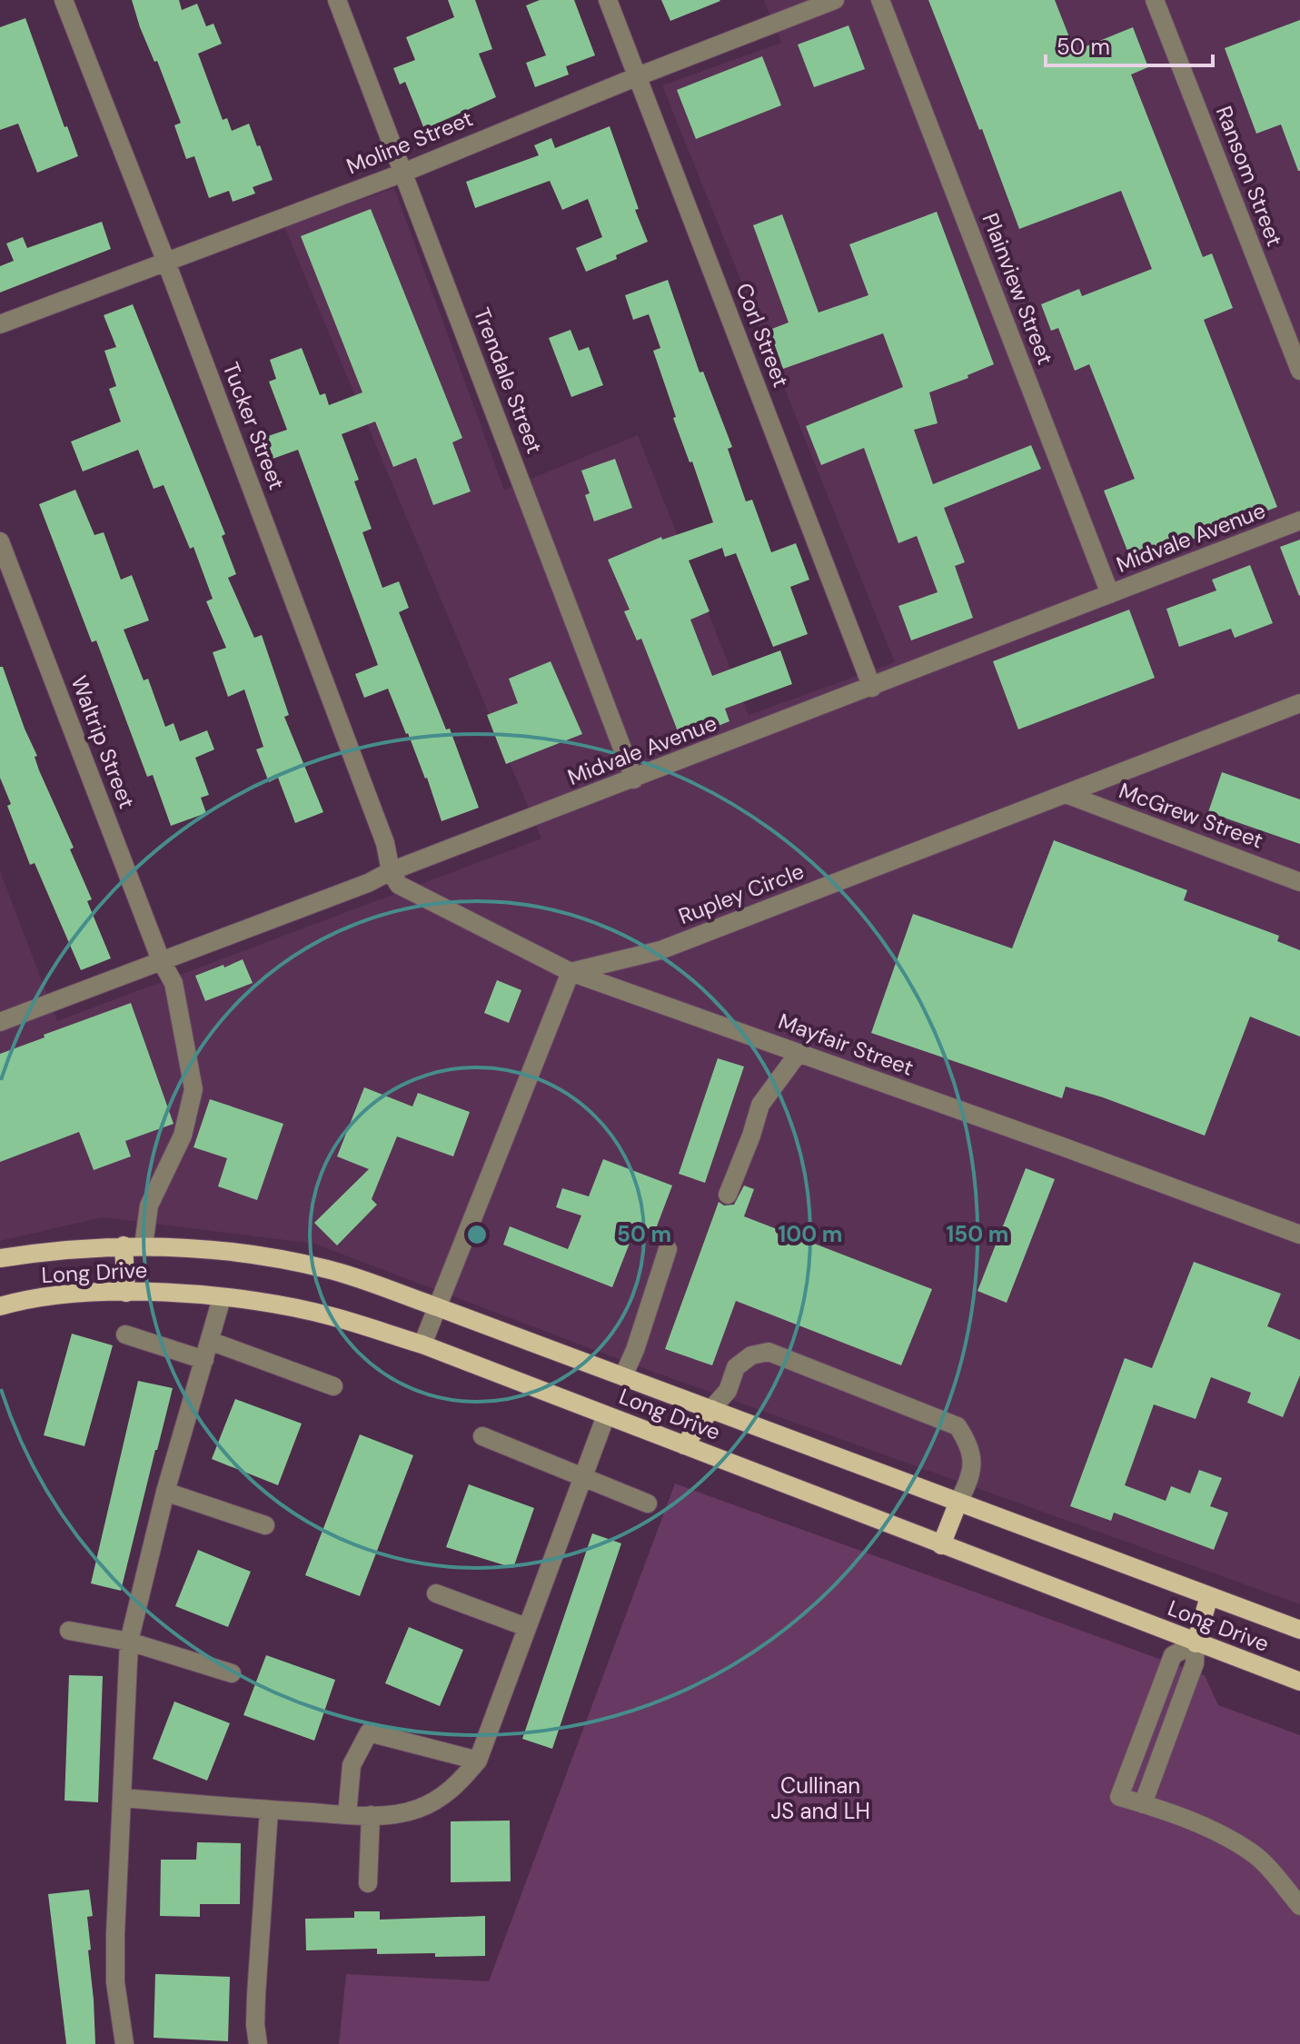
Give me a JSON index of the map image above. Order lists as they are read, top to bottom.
{
  "streets": {
    "main road": ["Long Drive"],
    "street": [
      "Moline Street",
      "Ransom Street",
      "Plainview Street",
      "Corl Street",
      "Trendale Street",
      "Tucker Street",
      "Midvale Avenue",
      "Waltrip Street",
      "McGrew Street",
      "Rupley Circle",
      "Mayfair Street"
    ]
  },
  "crossings": [
    ["Moline Street", "Corl Street"],
    ["Moline Street", "Trendale Street"],
    ["Moline Street", "Tucker Street"],
    ["Plainview Street", "Midvale Avenue"],
    ["Corl Street", "Midvale Avenue"],
    ["Trendale Street", "Midvale Avenue"],
    ["Tucker Street", "Midvale Avenue"],
    ["Tucker Street", "Mayfair Street"],
    ["Midvale Avenue", "Waltrip Street"],
    ["Midvale Avenue", "Mayfair Street"],
    ["Waltrip Street", "Long Drive"],
    ["McGrew Street", "Rupley Circle"],
    ["Rupley Circle", "Mayfair Street"]
  ],
  "parks": ["Cullinan JS and LH"],
  "scale_bar": "50 m",
  "rings": ["50 m", "100 m", "150 m"]
}
